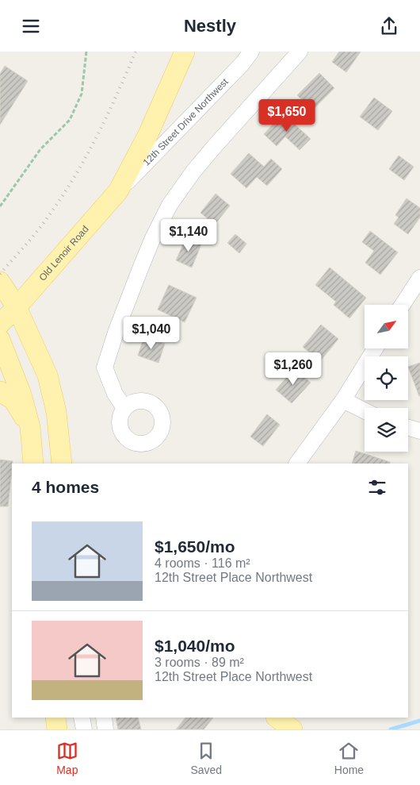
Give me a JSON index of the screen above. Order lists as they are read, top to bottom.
{
  "streets": {
    "main road": ["Old Lenoir Road"],
    "street": ["12th Street Drive Northwest"]
  },
  "crossings": [
    ["12th Street Drive Northwest", "Old Lenoir Road"]
  ],
  "north": "top right",
  "page": {
    "header": "Nestly",
    "price": [
      "$1,650",
      "$1,140",
      "$1,040",
      "$1,260"
    ],
    "heading": "4 homes",
    "list": [
      {
        "name": "$1,650/mo",
        "note": "4 rooms · 116 m² · 12th Street Place Northwest"
      },
      {
        "name": "$1,040/mo",
        "note": "3 rooms · 89 m² · 12th Street Place Northwest"
      }
    ],
    "tabs": ["Map", "Saved", "Home"]
  }
}
